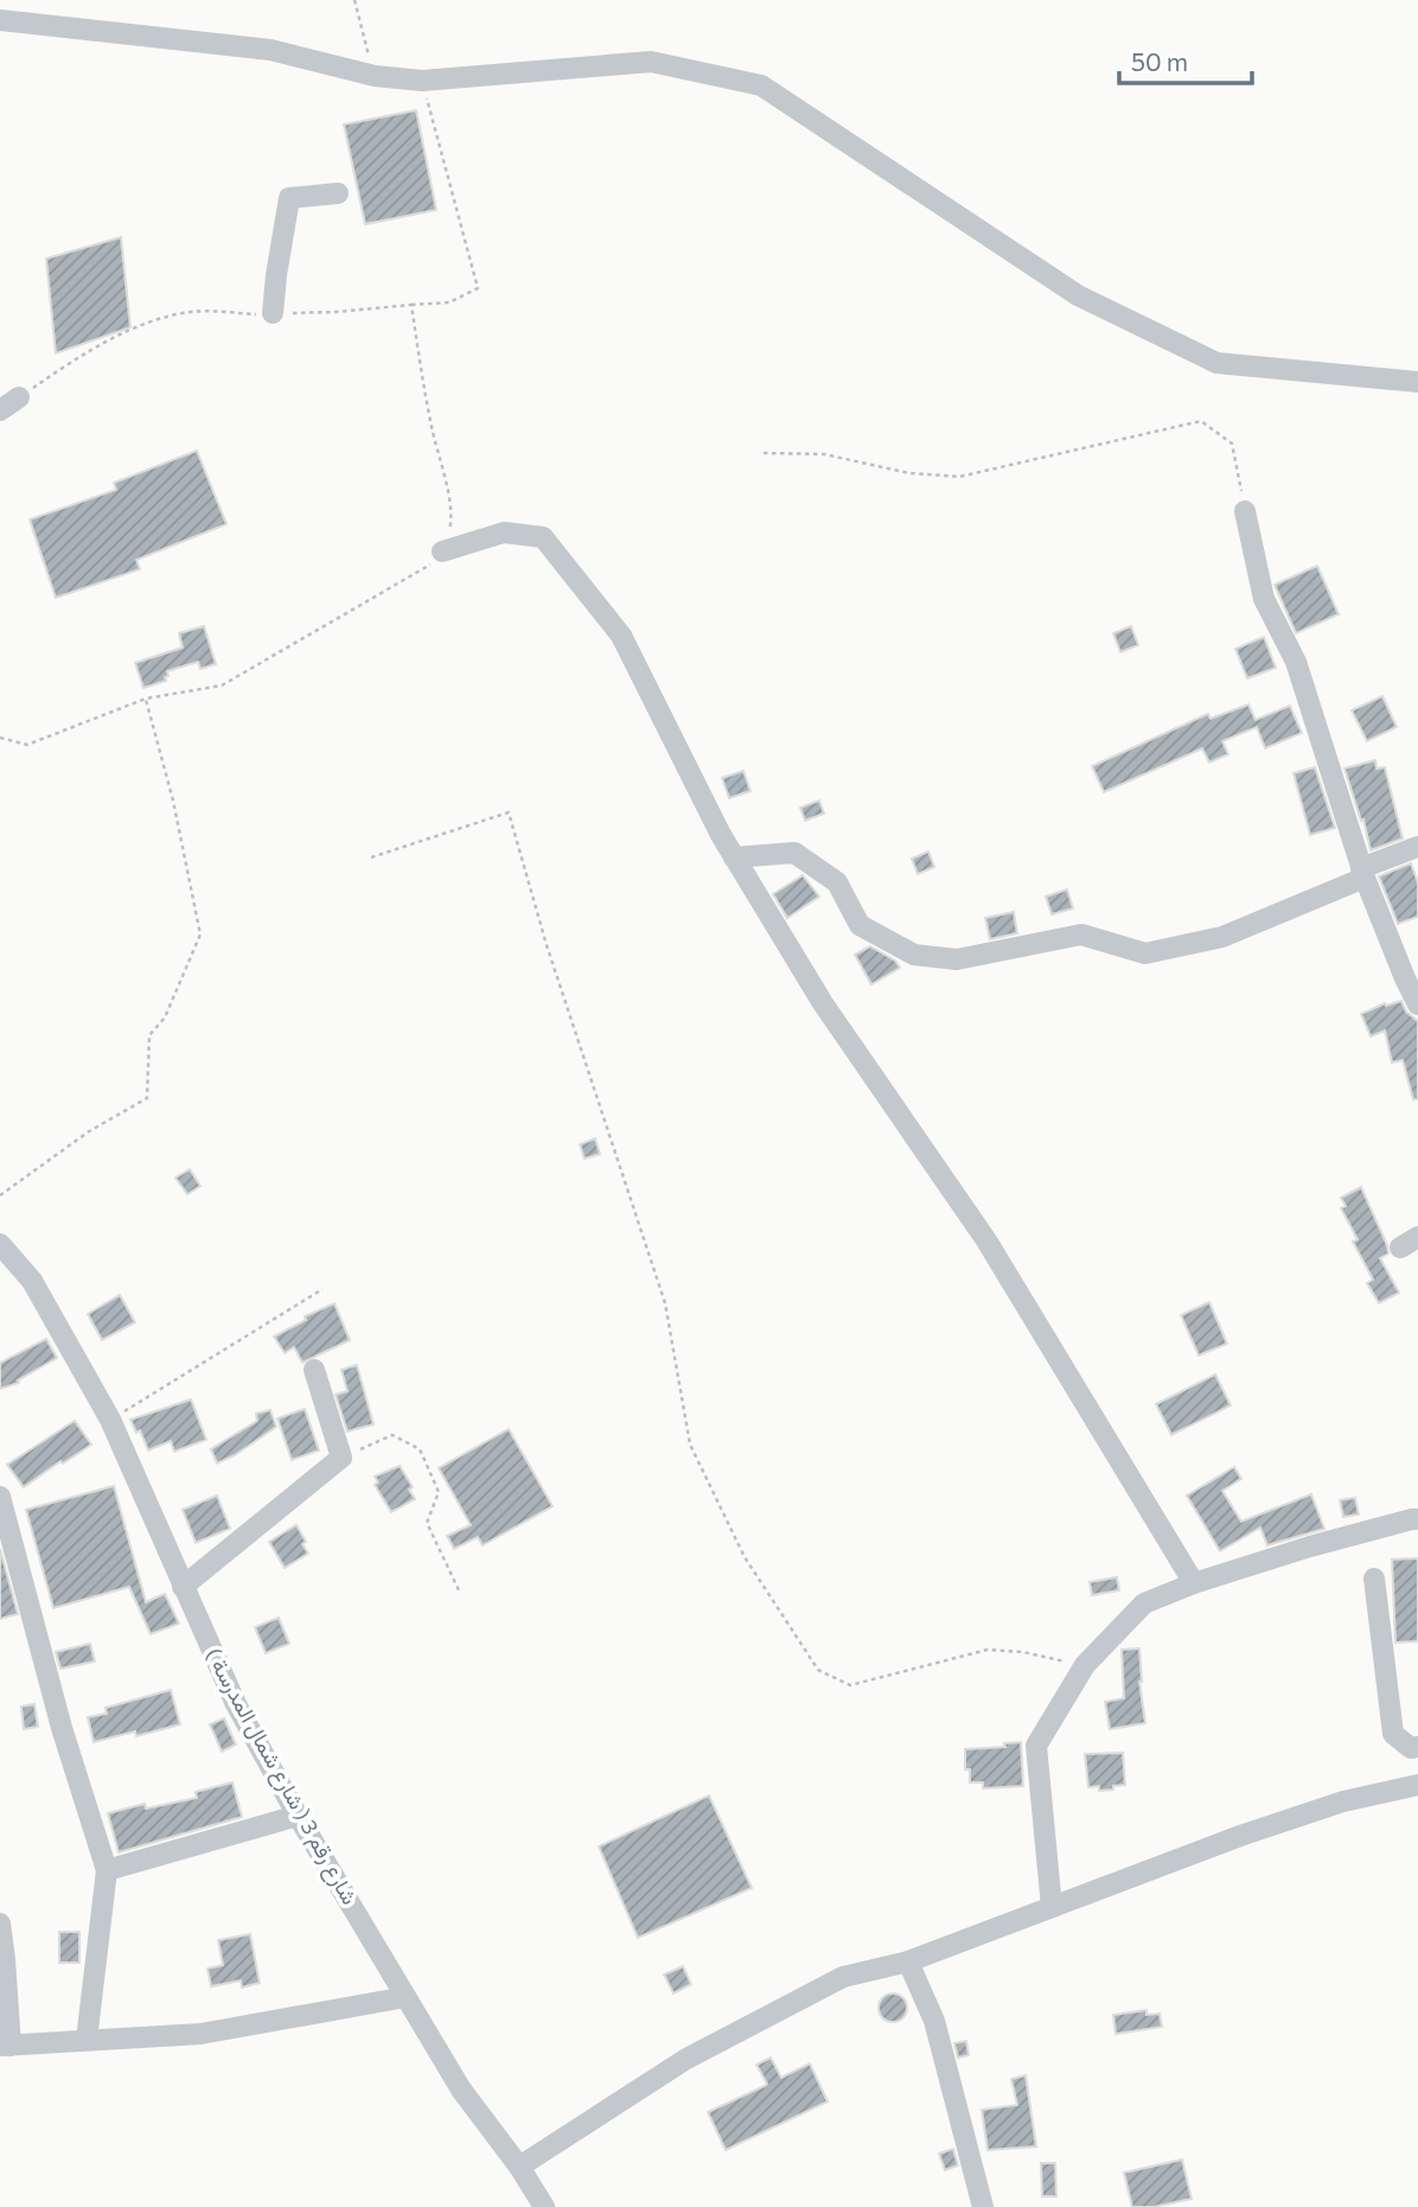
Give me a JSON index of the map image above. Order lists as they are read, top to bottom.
{
  "streets": {
    "street": ["شارع رقم 3 ( شارع شمال المدرسة )"]
  },
  "scale_bar": "50 m"
}
